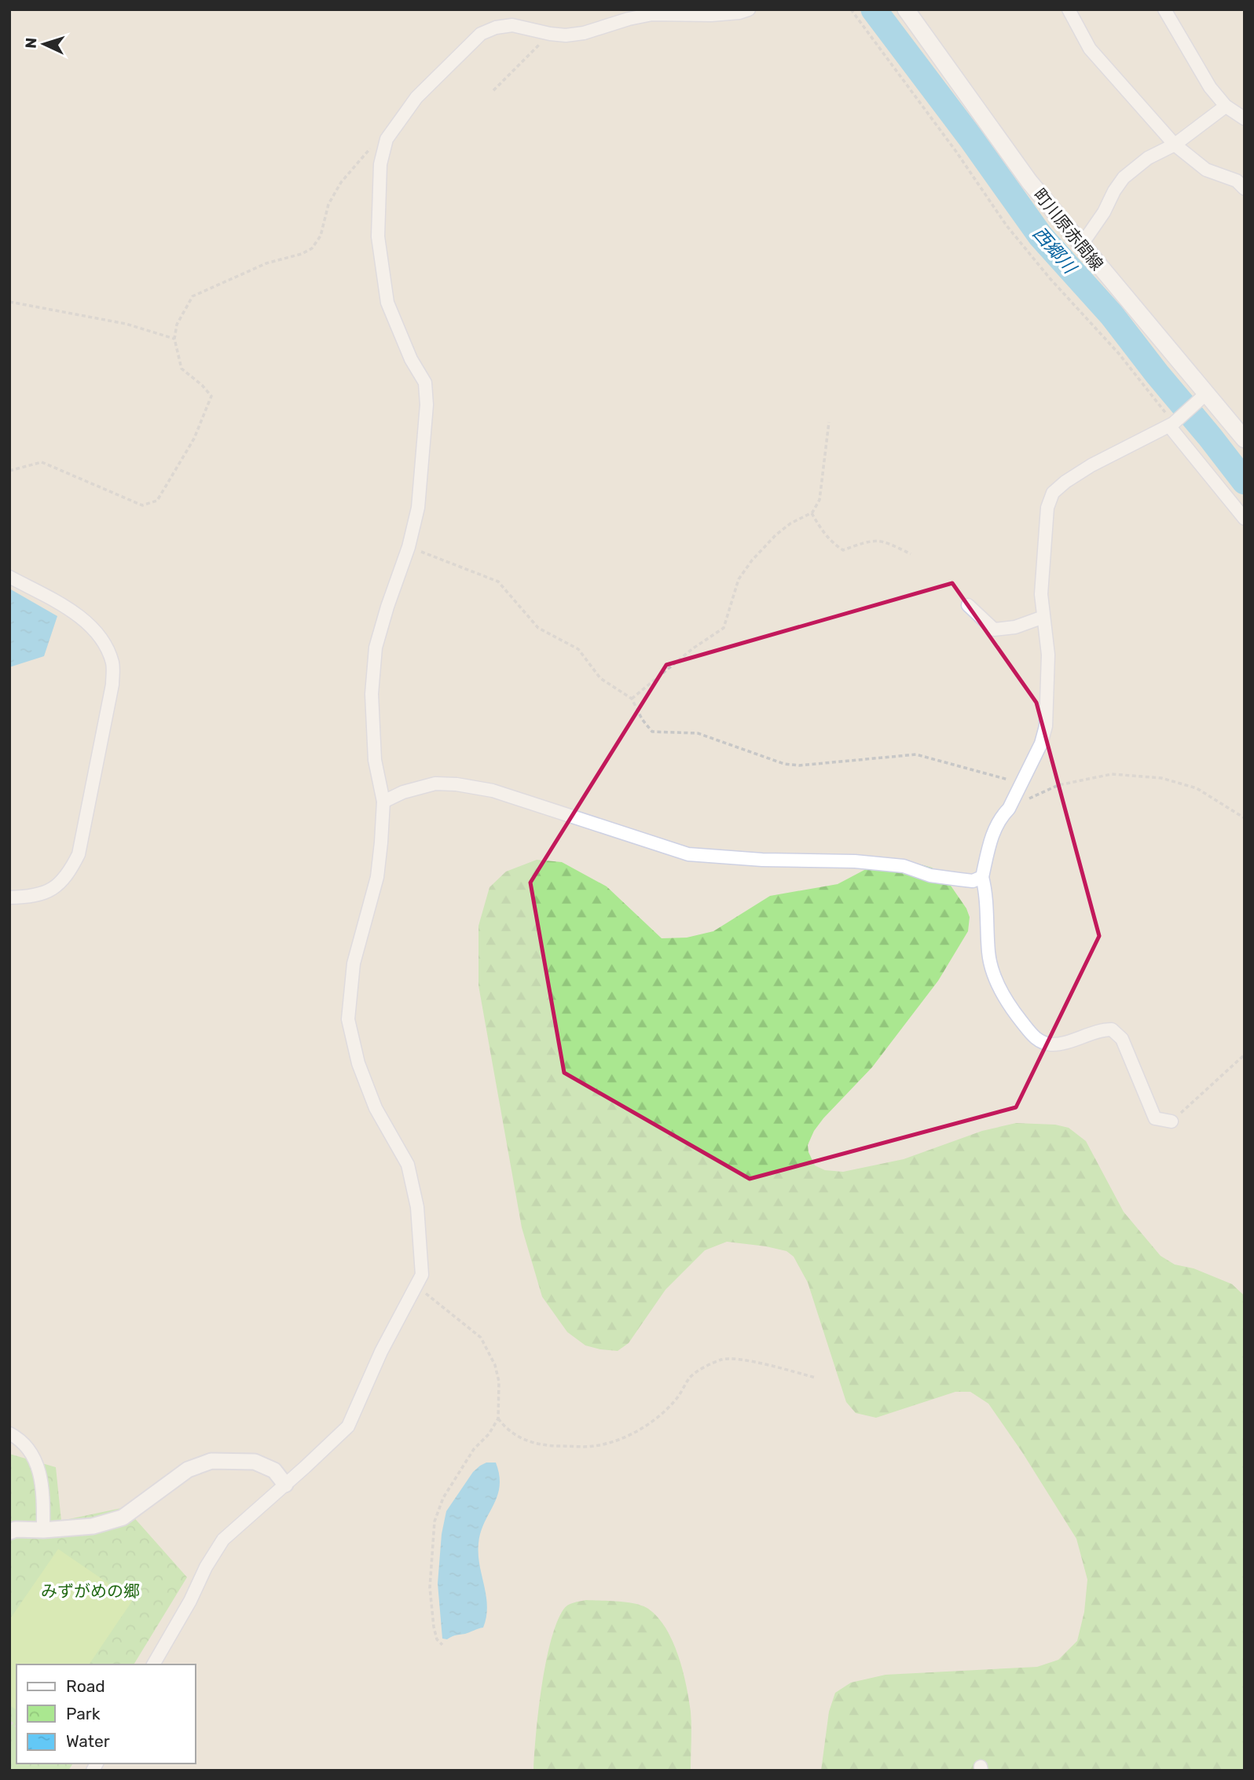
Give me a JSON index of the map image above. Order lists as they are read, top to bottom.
{
  "streets": {
    "main road": ["町川原赤間線"]
  },
  "water": ["西郷川"],
  "parks": ["みずがめの郷"],
  "legend": ["Road", "Park", "Water"],
  "north": "left"
}
